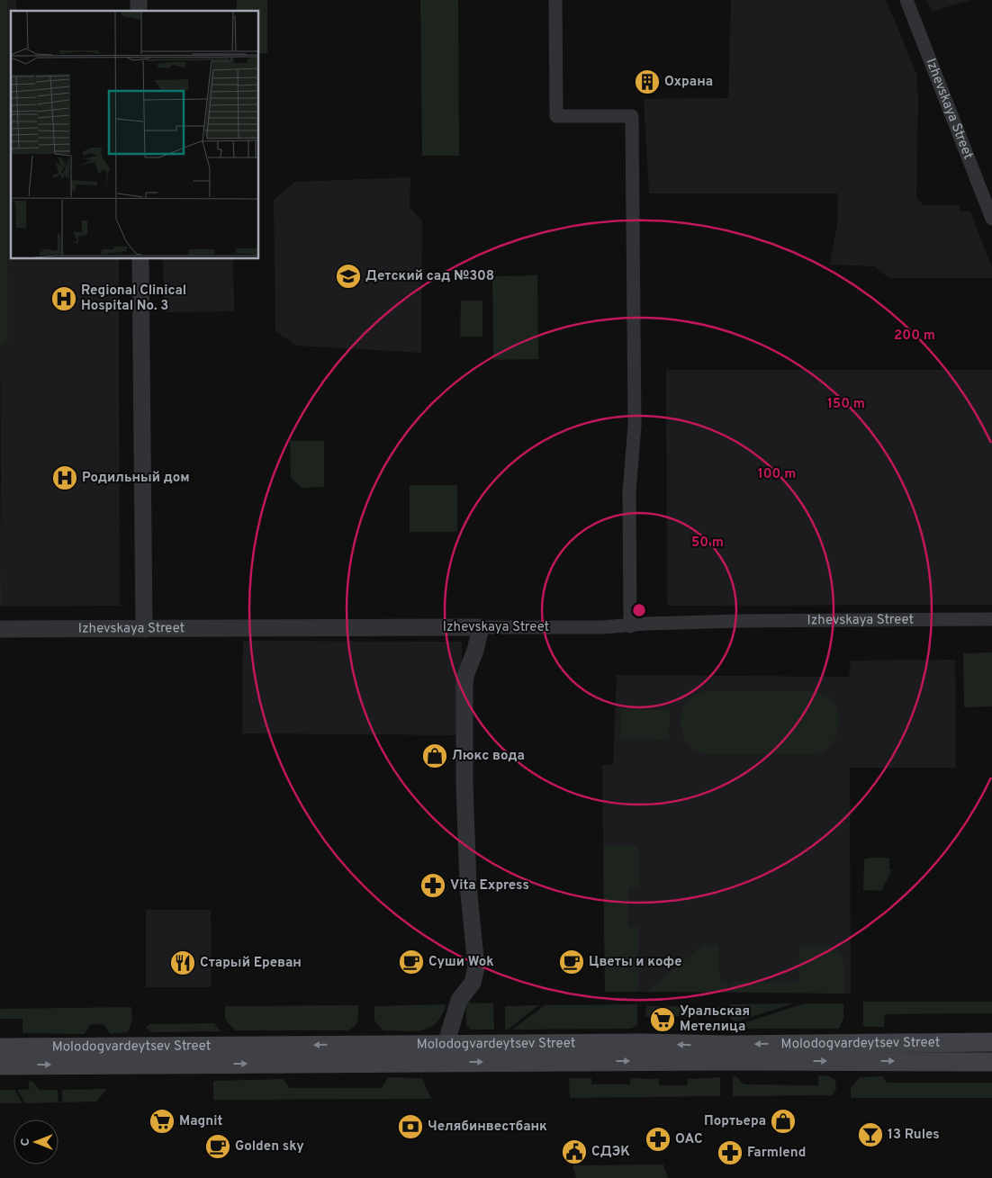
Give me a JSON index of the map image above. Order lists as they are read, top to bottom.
{
  "streets": {
    "main road": ["Molodogvardeytsev Street"],
    "street": ["Izhevskaya Street"]
  },
  "places": {
    "building": ["Охрана"],
    "school or university": ["Детский сад №308"],
    "hospital": ["Regional Clinical Hospital No. 3", "Родильный дом"],
    "shop": ["Люкс вода", "Портьера"],
    "pharmacy": ["Vita Express", "ОАС", "Farmlend"],
    "cafe": ["Суши Wok", "Цветы и кофе", "Golden sky"],
    "restaurant": ["Старый Ереван"],
    "supermarket": ["Уральская Метелица", "Magnit"],
    "bank": ["Челябинвестбанк"],
    "bar": ["13 Rules"],
    "public building": ["СДЭК"]
  },
  "north": "left",
  "rings": [
    "200 m",
    "150 m",
    "100 m",
    "50 m"
  ]
}
